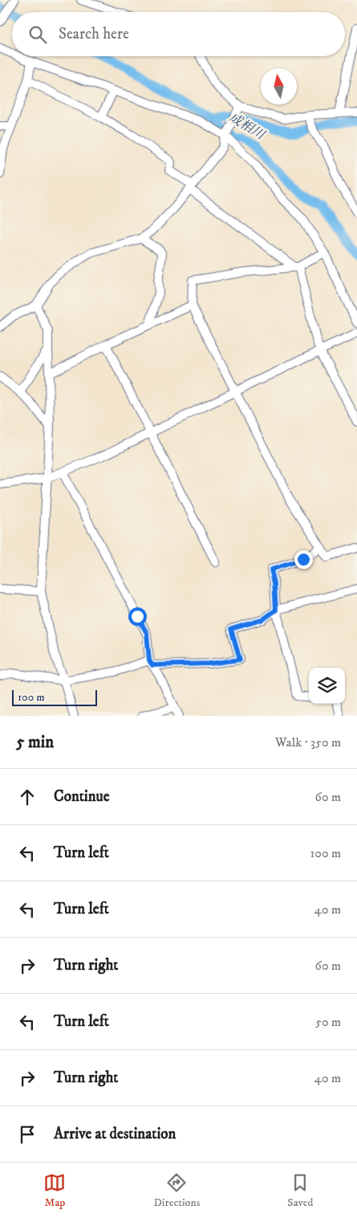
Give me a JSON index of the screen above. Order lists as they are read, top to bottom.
{
  "water": ["成相川"],
  "scale_bar": "100 m",
  "north": "top",
  "page": {
    "search": "Search here",
    "scale": "100 m",
    "heading": ["5 min", "Walk · 350 m"],
    "list": [
      ["Continue", "60 m"],
      ["Turn left", "100 m"],
      ["Turn left", "40 m"],
      ["Turn right", "60 m"],
      ["Turn left", "50 m"],
      ["Turn right", "40 m"],
      "Arrive at destination"
    ],
    "nav": ["Map", "Directions", "Saved"]
  }
}
